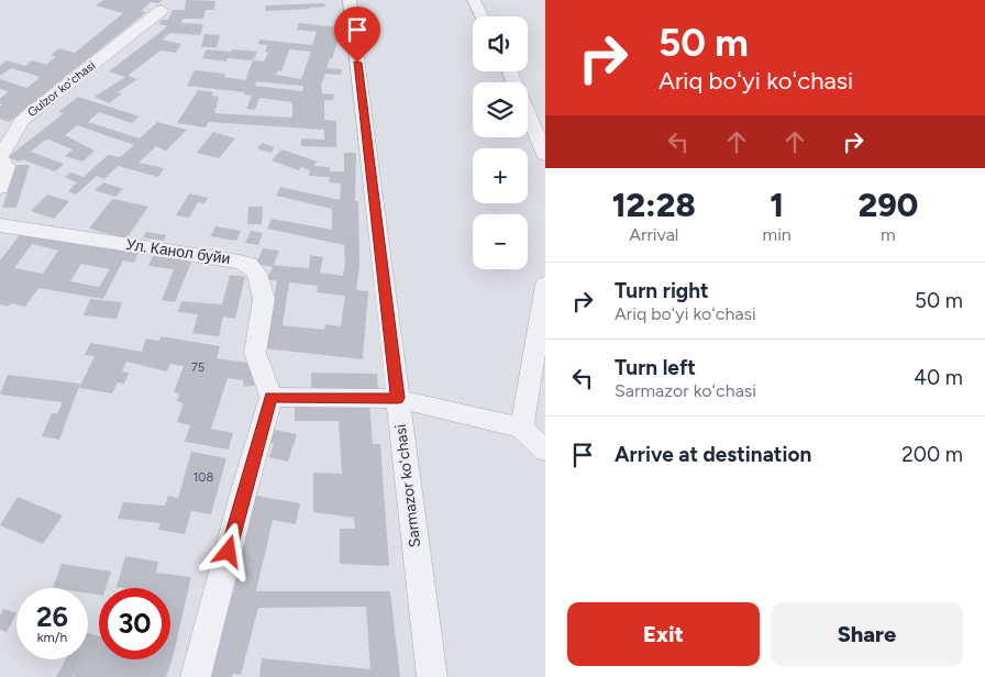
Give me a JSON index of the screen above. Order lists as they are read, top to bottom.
{
  "streets": {
    "street": ["Gulzor koʻchasi", "Ул. Канол буйи", "Sarmazor koʻchasi"]
  },
  "house_numbers": ["75", "108"],
  "page": {
    "turn": ["50 m", "Ariq boʻyi koʻchasi"],
    "map_buttons": ["+", "−"],
    "eta": [
      "12:28",
      "Arrival",
      "1",
      "min",
      "290",
      "m"
    ],
    "list": [
      {
        "name": "Turn right",
        "note": "Ariq boʻyi koʻchasi",
        "value": "50 m"
      },
      {
        "name": "Turn left",
        "note": "Sarmazor koʻchasi",
        "value": "40 m"
      },
      {
        "name": "Arrive at destination",
        "value": "200 m"
      }
    ],
    "speed": "26 km/h",
    "limit": "30",
    "buttons": ["Exit", "Share"]
  }
}
